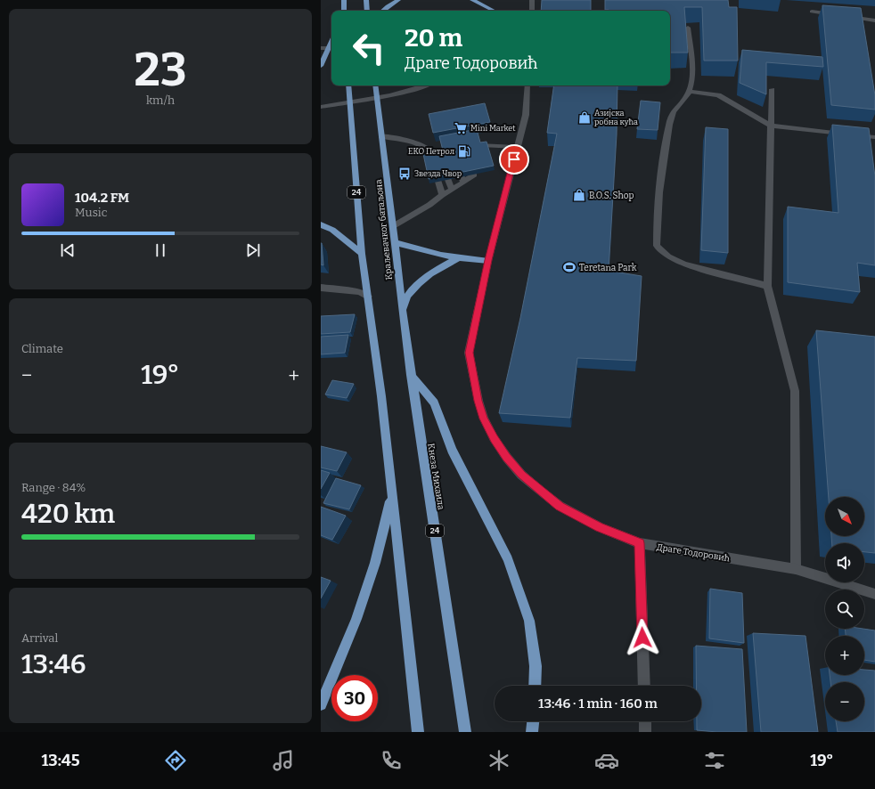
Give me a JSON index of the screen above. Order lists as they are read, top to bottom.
{
  "streets": {
    "main road": ["24", "Краљевачког батаљона", "Кнеза Михаила"],
    "street": ["Драге Тодоровић"]
  },
  "crossings": [
    ["Краљевачког батаљона", "Кнеза Михаила"]
  ],
  "places": {
    "shop": ["Азијска робна кућа", "B.O.S. Shop"],
    "supermarket": ["Mini Market"],
    "fuel station": ["ЕКО Петрол"],
    "bus stop": ["Звезда Чвор"],
    "sports": ["Teretana Park"]
  },
  "north": "bottom right",
  "page": {
    "tile": [
      ["23", "km/h"],
      "Climate",
      ["Range · 84%", "420 km"],
      ["Arrival", "13:46"]
    ],
    "turn": ["20 m", "Драге Тодоровић"],
    "song": ["104.2 FM", "Music"],
    "heat": ["−", "19°", "+"],
    "map_buttons": ["+", "−"],
    "limit": "30",
    "trip": "13:46 · 1 min · 160 m",
    "tabs": ["13:45", "19°"]
  }
}
